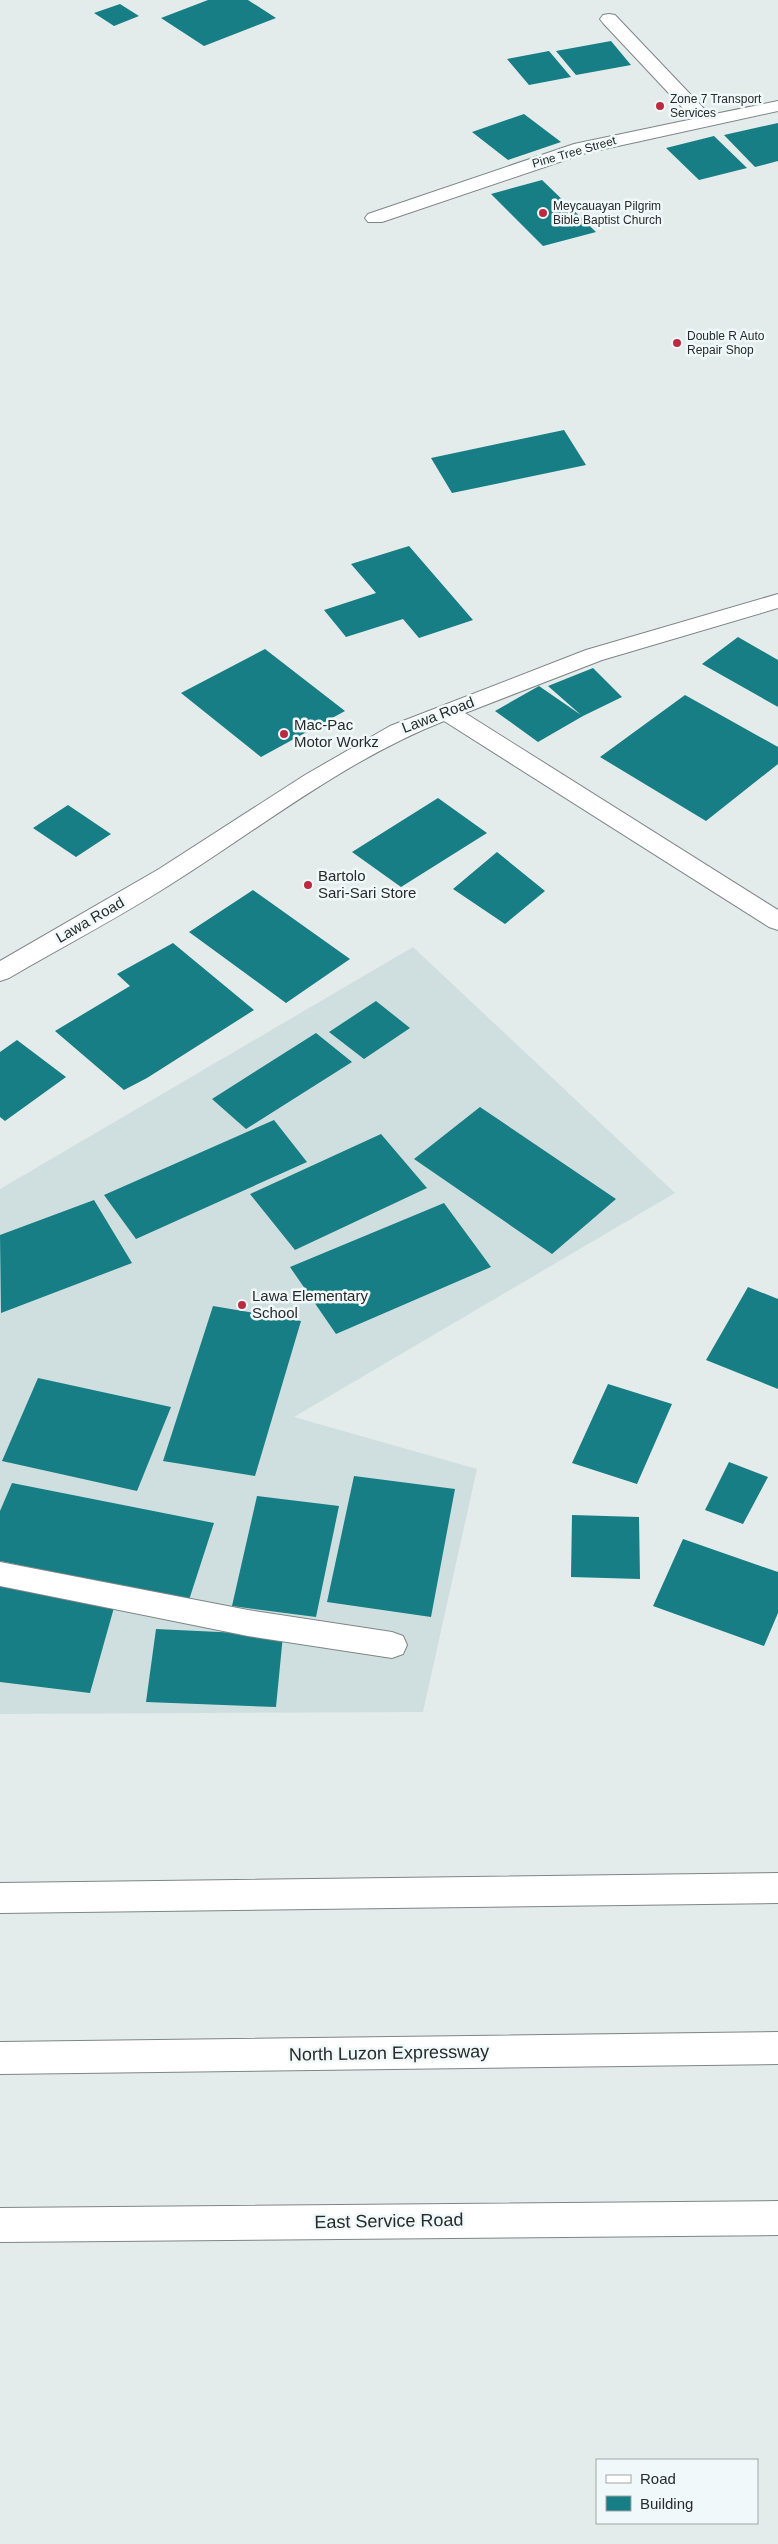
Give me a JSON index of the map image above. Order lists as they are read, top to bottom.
{
  "streets": {
    "main road": [
      "Pine Tree Street",
      "Lawa Road",
      "North Luzon Expressway",
      "East Service Road"
    ]
  },
  "places": [
    "Zone 7 Transport Services",
    "Meycauayan Pilgrim Bible Baptist Church",
    "Double R Auto Repair Shop",
    "Mac-Pac Motor Workz",
    "Bartolo Sari-Sari Store",
    "Lawa Elementary School"
  ],
  "legend": ["Road", "Building"]
}
